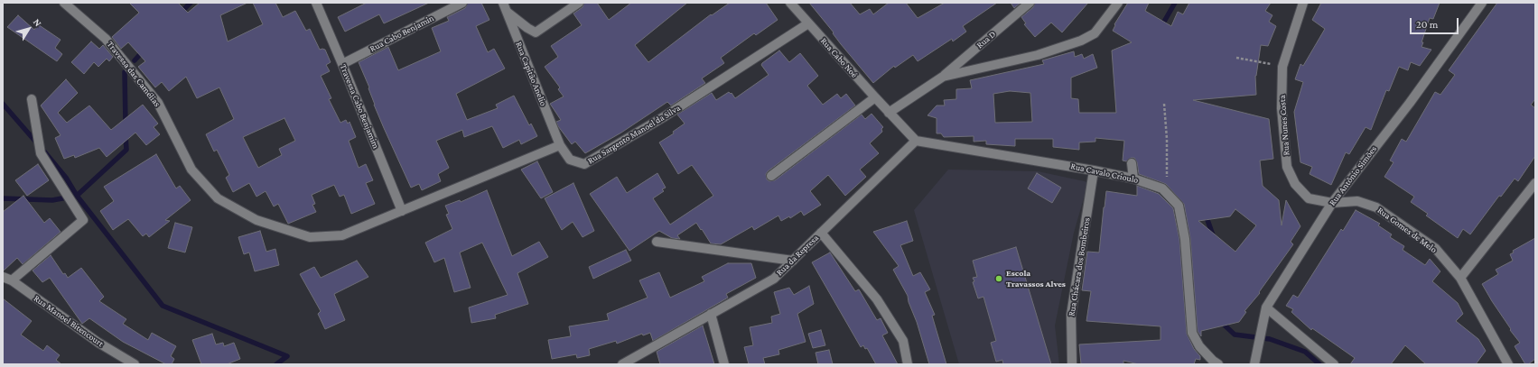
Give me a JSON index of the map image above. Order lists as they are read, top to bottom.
{
  "streets": {
    "street": [
      "Rua Cabo Benjamin",
      "Rua D",
      "Rua Cabo Noé",
      "Travessa das Camélias",
      "Rua Capitão Anelio",
      "Travessa Cabo Benjamim",
      "Rua Nunes Costa",
      "Rua Sargento Manoel da Silva",
      "Rua Cavalo Crioulo",
      "Rua Antônio Simões",
      "Rua Gomes de Melo",
      "Rua da Represa",
      "Rua Chácara dos Bombeiros",
      "Rua Manoel Bitencourt"
    ]
  },
  "crossings": [
    ["Rua Cabo Benjamin", "Travessa Cabo Benjamim"],
    ["Rua Cabo Noé", "Rua Sargento Manoel da Silva"],
    ["Travessa das Camélias", "Travessa Cabo Benjamim"],
    ["Rua Capitão Anelio", "Rua Sargento Manoel da Silva"],
    ["Rua Nunes Costa", "Rua Antônio Simões"],
    ["Rua Nunes Costa", "Rua Gomes de Melo"],
    ["Rua Cavalo Crioulo", "Rua da Represa"],
    ["Rua Cavalo Crioulo", "Rua Chácara dos Bombeiros"],
    ["Rua Antônio Simões", "Rua Gomes de Melo"]
  ],
  "places": ["Escola Travassos Alves"],
  "scale_bar": "20 m",
  "north": "top right"
}
